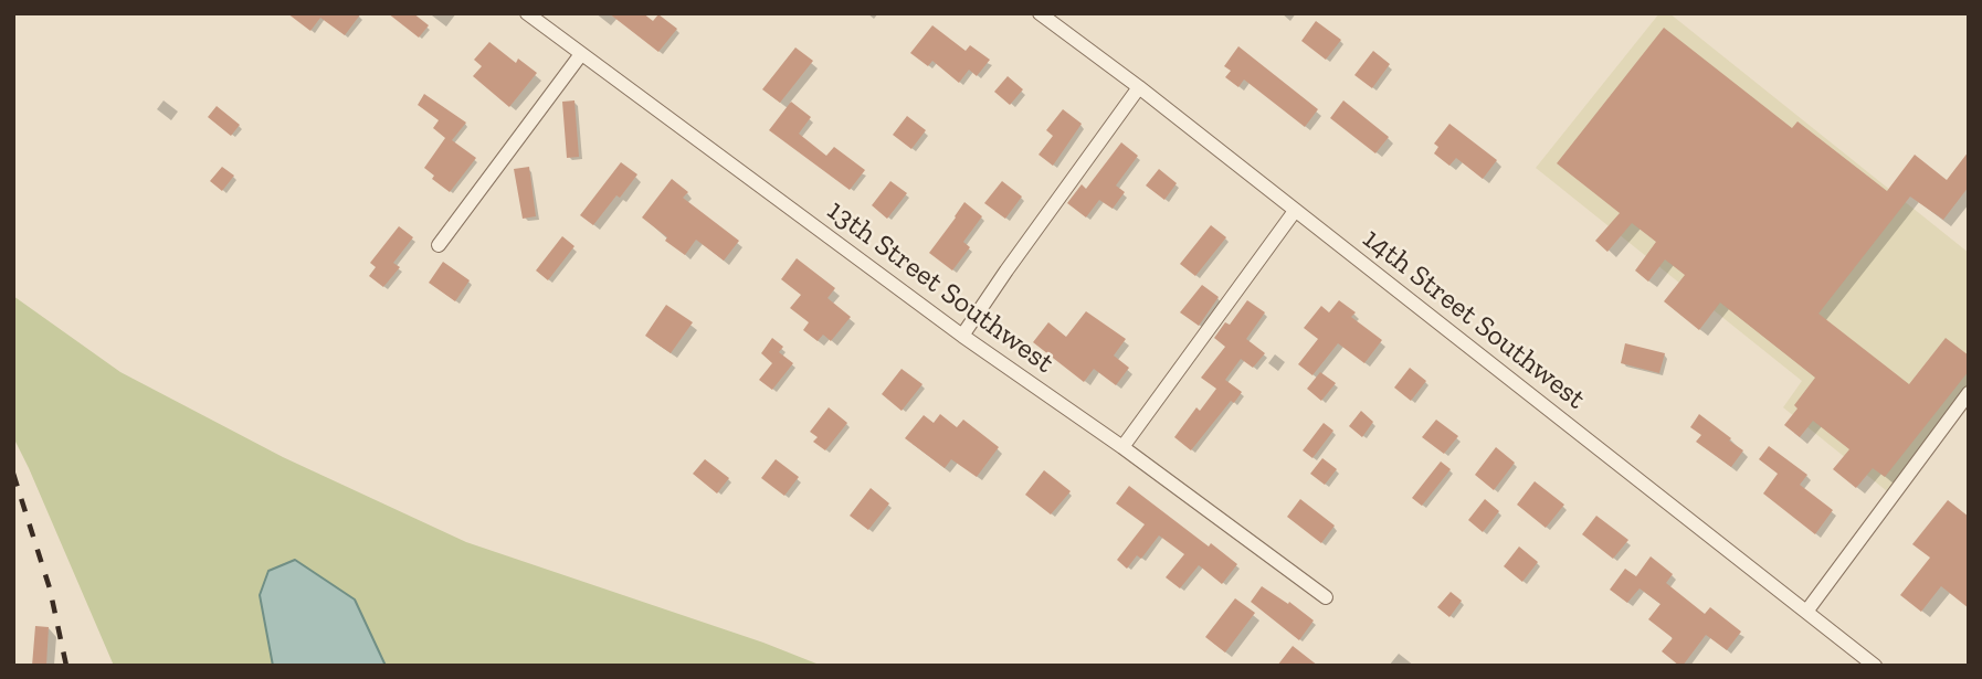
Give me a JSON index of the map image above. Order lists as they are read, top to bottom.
{
  "streets": {
    "street": ["13th Street Southwest", "14th Street Southwest"]
  }
}
